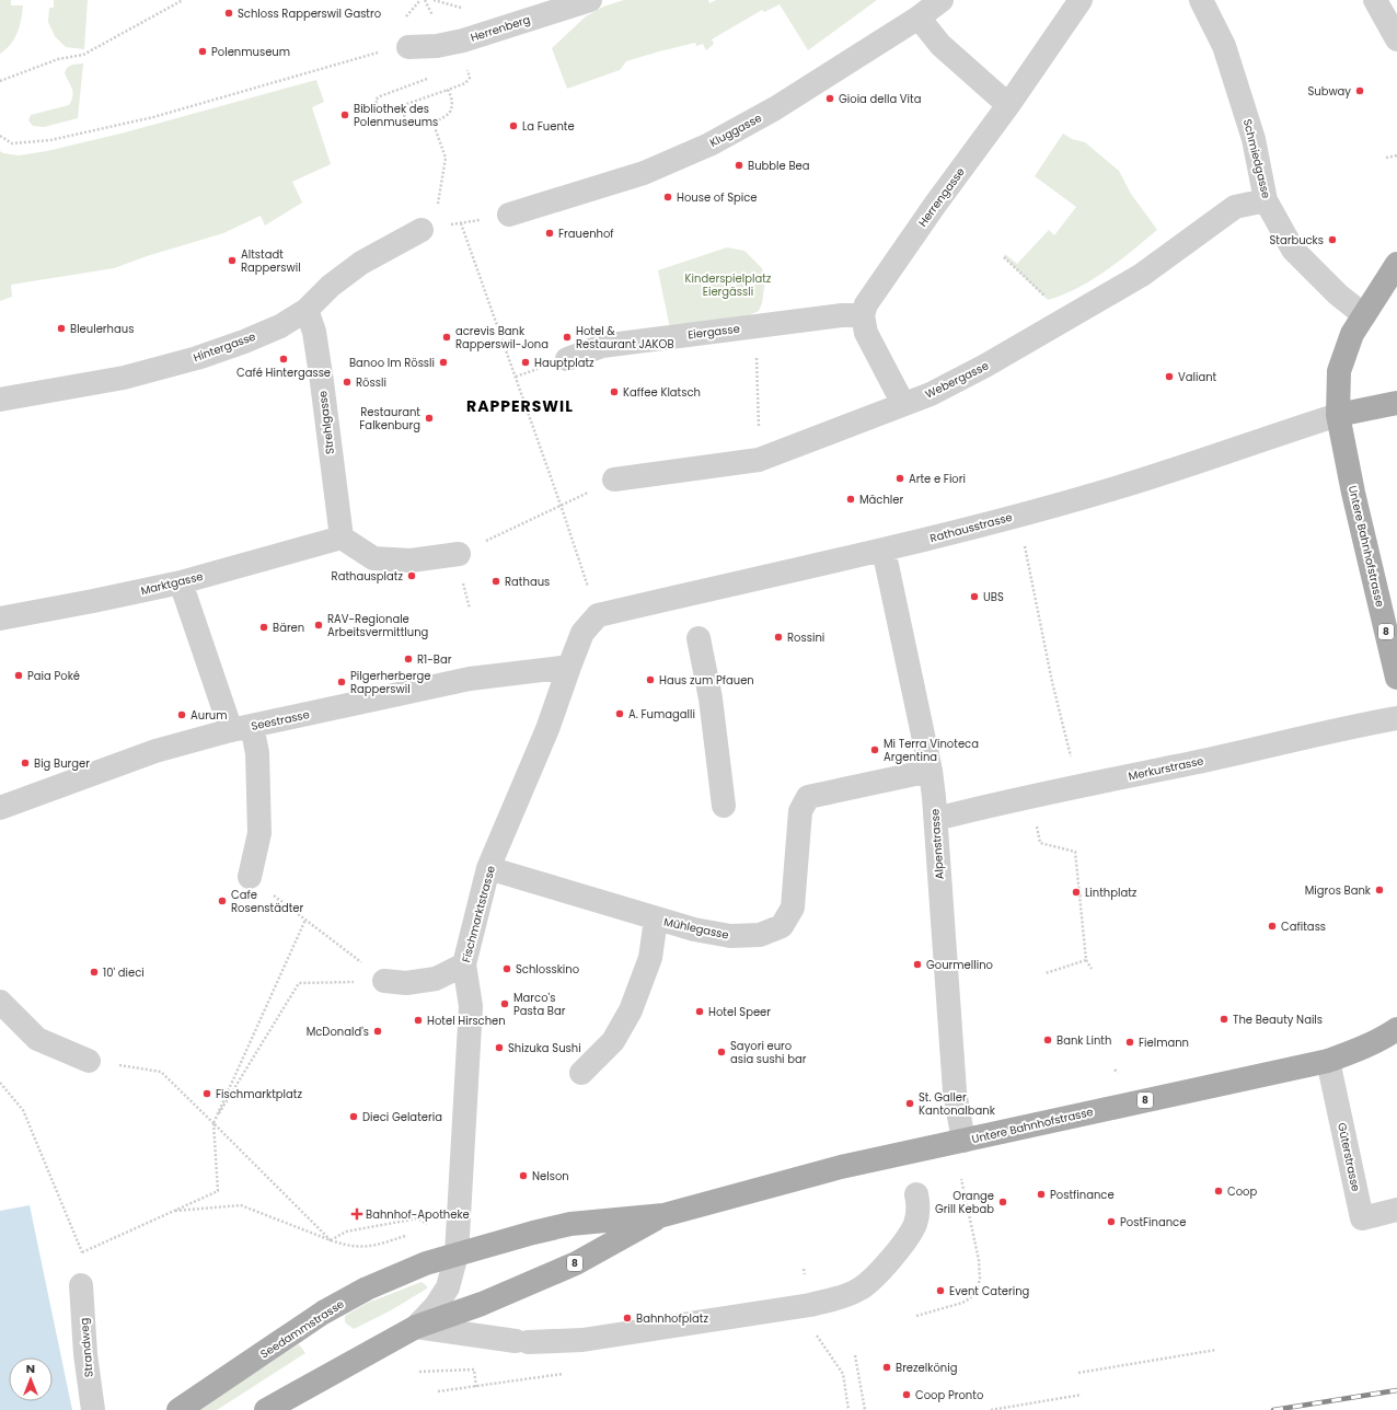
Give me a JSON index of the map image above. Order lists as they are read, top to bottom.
{
  "streets": {
    "main road": ["Untere Bahnhofstrasse", "8", "Seedammstrasse"],
    "street": [
      "Herrenberg",
      "Kluggasse",
      "Schmiedgasse",
      "Herrengasse",
      "Eiergasse",
      "Hintergasse",
      "Webergasse",
      "Strehlgasse",
      "Rathausstrasse",
      "Marktgasse",
      "Seestrasse",
      "Merkurstrasse",
      "Alpenstrasse",
      "Fischmarktstrasse",
      "Mühlegasse",
      "Güterstrasse",
      "Strandweg"
    ]
  },
  "crossings": [
    ["Schmiedgasse", "Webergasse"],
    ["Schmiedgasse", "Untere Bahnhofstrasse"],
    ["Herrengasse", "Eiergasse"],
    ["Hintergasse", "Strehlgasse"],
    ["Strehlgasse", "Marktgasse"],
    ["Rathausstrasse", "Untere Bahnhofstrasse"],
    ["Rathausstrasse", "Alpenstrasse"],
    ["Rathausstrasse", "Fischmarktstrasse"],
    ["Untere Bahnhofstrasse", "8"],
    ["Untere Bahnhofstrasse", "Alpenstrasse"],
    ["Untere Bahnhofstrasse", "Fischmarktstrasse"],
    ["Untere Bahnhofstrasse", "Güterstrasse"],
    ["Untere Bahnhofstrasse", "Seedammstrasse"],
    ["8", "Fischmarktstrasse"],
    ["Seestrasse", "Fischmarktstrasse"],
    ["Merkurstrasse", "Alpenstrasse"],
    ["Alpenstrasse", "Mühlegasse"],
    ["Fischmarktstrasse", "Mühlegasse"],
    ["Fischmarktstrasse", "Seedammstrasse"]
  ],
  "districts": ["RAPPERSWIL"],
  "parks": ["Kinderspielplatz Eiergässli"],
  "places": {
    "other": [
      "Schloss Rapperswil Gastro",
      "Polenmuseum",
      "Subway",
      "Gioia della Vita",
      "Bibliothek des Polenmuseums",
      "La Fuente",
      "Bubble Bea",
      "House of Spice",
      "Frauenhof",
      "Starbucks",
      "Altstadt Rapperswil",
      "Bleulerhaus",
      "acrevis Bank Rapperswil-Jona",
      "Hotel & Restaurant JAKOB",
      "Café Hintergasse",
      "Banoo Im Rössli",
      "Hauptplatz",
      "Valiant",
      "Rössli",
      "Kaffee Klatsch",
      "Restaurant Falkenburg",
      "Arte e Fiori",
      "Mächler",
      "Rathausplatz",
      "Rathaus",
      "UBS",
      "RAV-Regionale Arbeitsvermittlung",
      "Bären",
      "Rossini",
      "R1-Bar",
      "Paia Poké",
      "Haus zum Pfauen",
      "Pilgerherberge Rapperswil",
      "A. Fumagalli",
      "Aurum",
      "Mi Terra Vinoteca Argentina",
      "Big Burger",
      "Migros Bank",
      "Linthplatz",
      "Cafe Rosenstädter",
      "Cafitass",
      "Gourmellino",
      "Schlosskino",
      "10' dieci",
      "Marco's Pasta Bar",
      "Hotel Speer",
      "The Beauty Nails",
      "Hotel Hirschen",
      "McDonald's",
      "Bank Linth",
      "Fielmann",
      "Shizuka Sushi",
      "Sayori euro asia sushi bar",
      "Fischmarktplatz",
      "St. Galler Kantonalbank",
      "Dieci Gelateria",
      "Nelson",
      "Coop",
      "Postfinance",
      "Orange Grill Kebab",
      "PostFinance",
      "Event Catering",
      "Bahnhofplatz",
      "Brezelkönig",
      "Coop Pronto"
    ],
    "health": ["Bahnhof-Apotheke"]
  },
  "north": "top"
}
